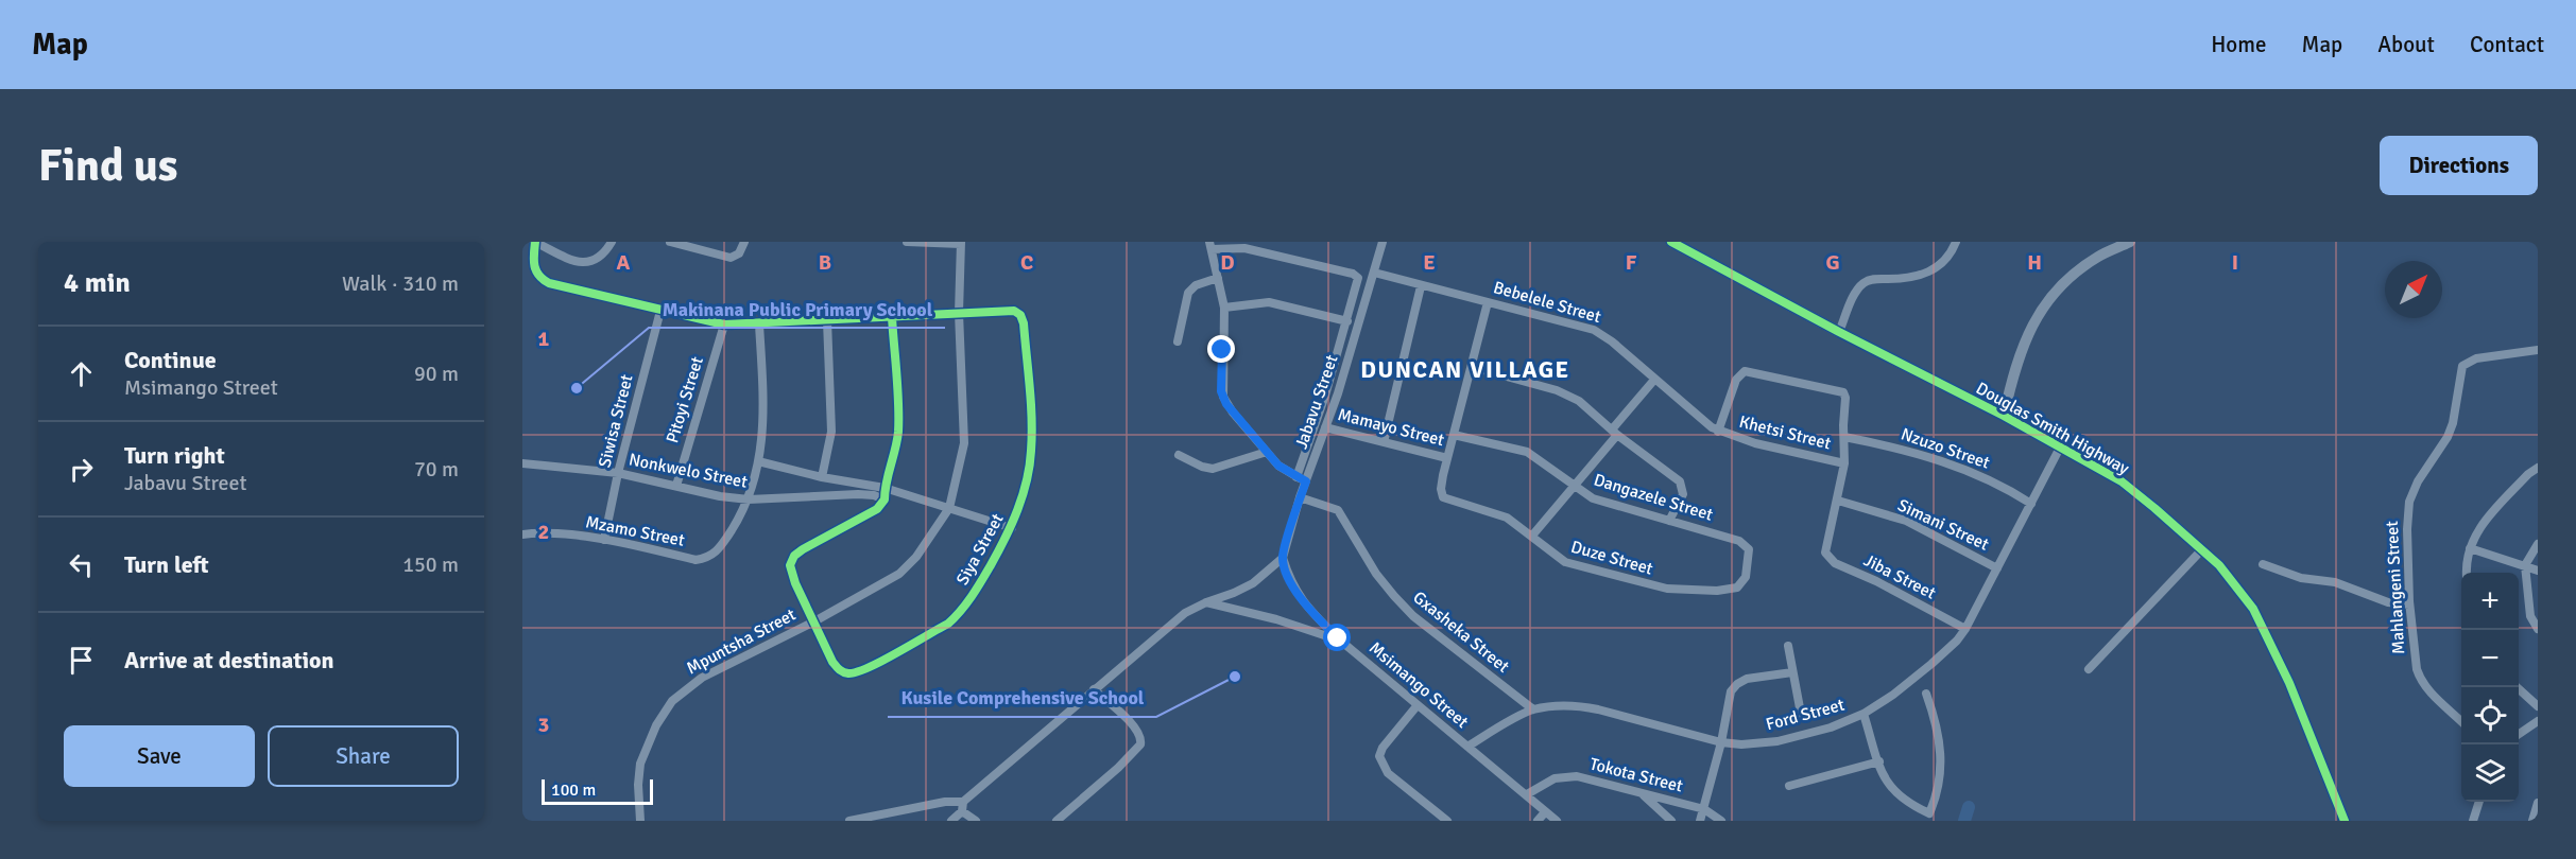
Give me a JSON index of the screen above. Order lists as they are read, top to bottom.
{
  "streets": {
    "street": [
      "Bebelele Street",
      "Pitoyi Street",
      "Jabavu Street",
      "Siwisa Street",
      "Mamayo Street",
      "Douglas Smith Highway",
      "Khetsi Street",
      "Nzuzo Street",
      "Nonkwelo Street",
      "Dangazele Street",
      "Simani Street",
      "Mzamo Street",
      "Siya Street",
      "Duze Street",
      "Jiba Street",
      "Mahlangeni Street",
      "Gxasheka Street",
      "Mpuntsha Street",
      "Msimango Street",
      "Ford Street",
      "Tokota Street"
    ]
  },
  "crossings": [
    ["Bebelele Street", "Jabavu Street"],
    ["Bebelele Street", "Khetsi Street"],
    ["Pitoyi Street", "Nonkwelo Street"],
    ["Jabavu Street", "Mamayo Street"],
    ["Jabavu Street", "Gxasheka Street"],
    ["Jabavu Street", "Msimango Street"],
    ["Siwisa Street", "Nonkwelo Street"],
    ["Siwisa Street", "Mzamo Street"],
    ["Mamayo Street", "Duze Street"],
    ["Douglas Smith Highway", "Ford Street"],
    ["Nzuzo Street", "Ford Street"],
    ["Nonkwelo Street", "Mzamo Street"],
    ["Dangazele Street", "Duze Street"],
    ["Simani Street", "Jiba Street"],
    ["Simani Street", "Ford Street"],
    ["Siya Street", "Mpuntsha Street"],
    ["Jiba Street", "Ford Street"],
    ["Gxasheka Street", "Ford Street"],
    ["Msimango Street", "Ford Street"],
    ["Msimango Street", "Tokota Street"]
  ],
  "districts": ["DUNCAN VILLAGE"],
  "places": ["Makinana Public Primary School", "Kusile Comprehensive School"],
  "scale_bar": "100 m",
  "north": "top right",
  "page": {
    "header": "Map",
    "nav": [
      "Home",
      "Map",
      "About",
      "Contact"
    ],
    "buttons": [
      "Directions",
      ["Save", "Share"]
    ],
    "title": "Find us",
    "heading": ["4 min", "Walk · 310 m"],
    "list": [
      ["Continue", "Msimango Street", "90 m"],
      ["Turn right", "Jabavu Street", "70 m"],
      ["Turn left", "150 m"],
      "Arrive at destination"
    ],
    "map_buttons": ["+", "−"],
    "scale": "100 m"
  },
  "grid": {
    "columns": [
      "A",
      "B",
      "C",
      "D",
      "E",
      "F",
      "G",
      "H",
      "I"
    ],
    "rows": ["1", "2", "3"]
  }
}
